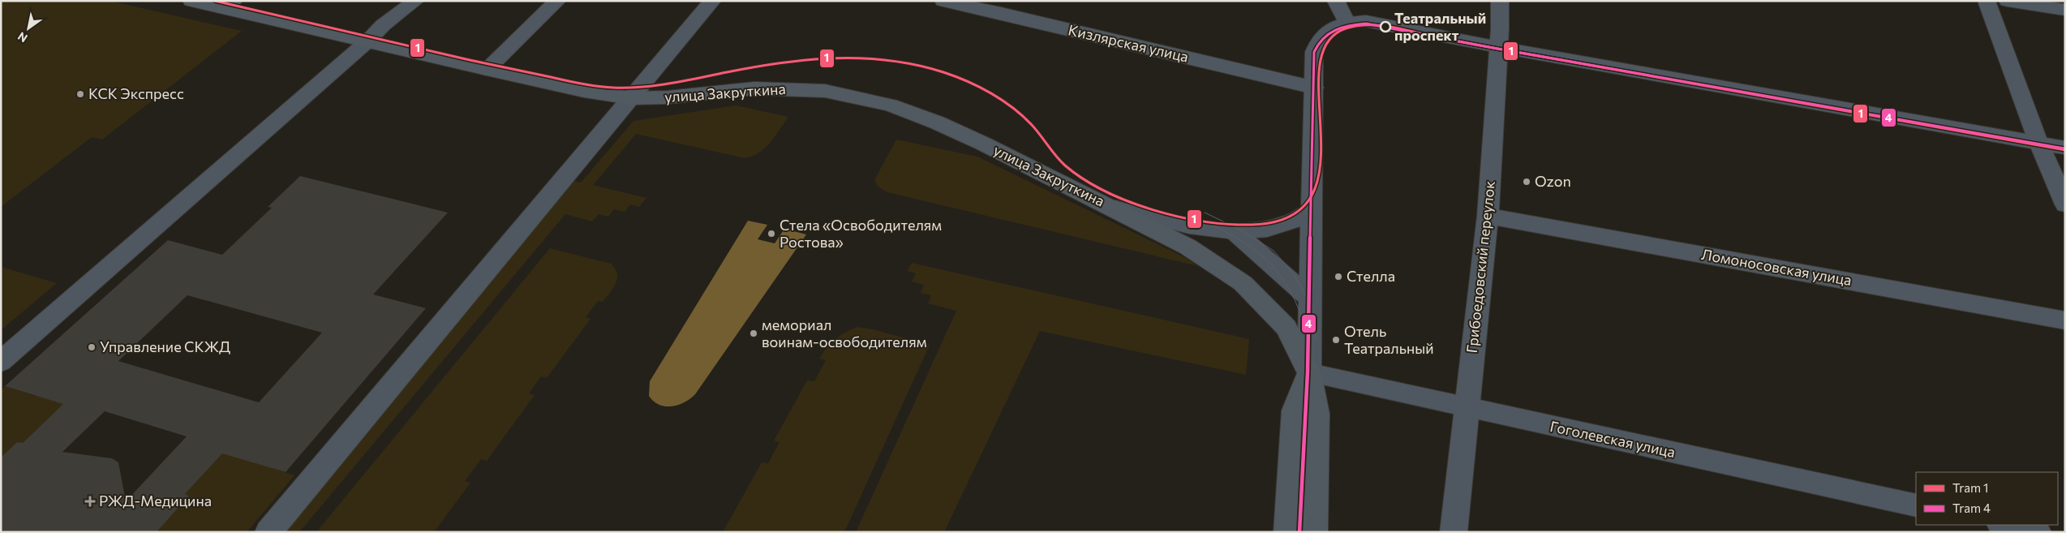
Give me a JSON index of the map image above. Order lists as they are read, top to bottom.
{
  "streets": {
    "main road": ["улица Закруткина"],
    "street": [
      "Кизлярская улица",
      "Грибоедовский переулок",
      "Ломоносовская улица",
      "Гоголевская улица"
    ]
  },
  "crossings": [
    ["улица Закруткина", "Гоголевская улица"],
    ["Грибоедовский переулок", "Ломоносовская улица"],
    ["Грибоедовский переулок", "Гоголевская улица"]
  ],
  "places": {
    "other": [
      "Театральный проспект",
      "КСК Экспресс",
      "Ozon",
      "Стела «Освободителям Ростова»",
      "Стелла",
      "мемориал воинам-освободителям",
      "Отель Театральный",
      "Управление СКЖД"
    ],
    "health": ["РЖД-Медицина"]
  },
  "lines": ["tram line 1", "tram line 4"],
  "legend": ["Tram 1", "Tram 4"],
  "north": "bottom left"
}
